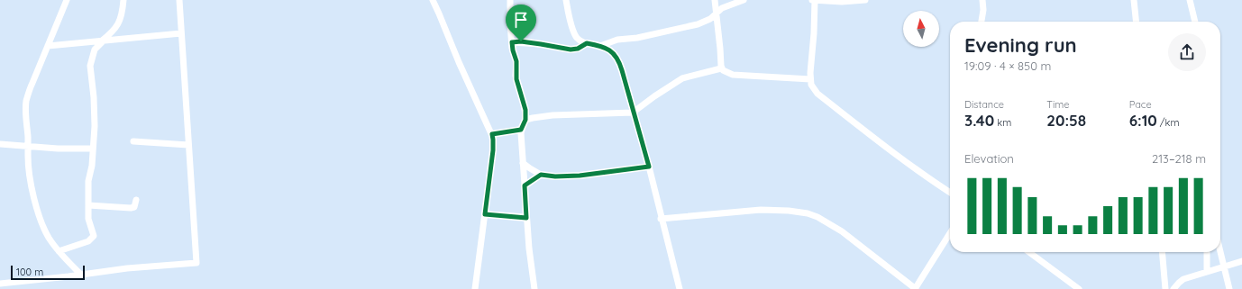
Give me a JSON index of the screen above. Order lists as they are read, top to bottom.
{
  "scale_bar": "100 m",
  "north": "top",
  "page": {
    "heading": ["Evening run", "19:09 · 4 × 850 m"],
    "stats": [
      ["Distance", "3.40 km"],
      ["Time", "20:58"],
      ["Pace", "6:10 /km"]
    ],
    "chart": ["Elevation", "213–218 m"],
    "scale": "100 m"
  }
}
